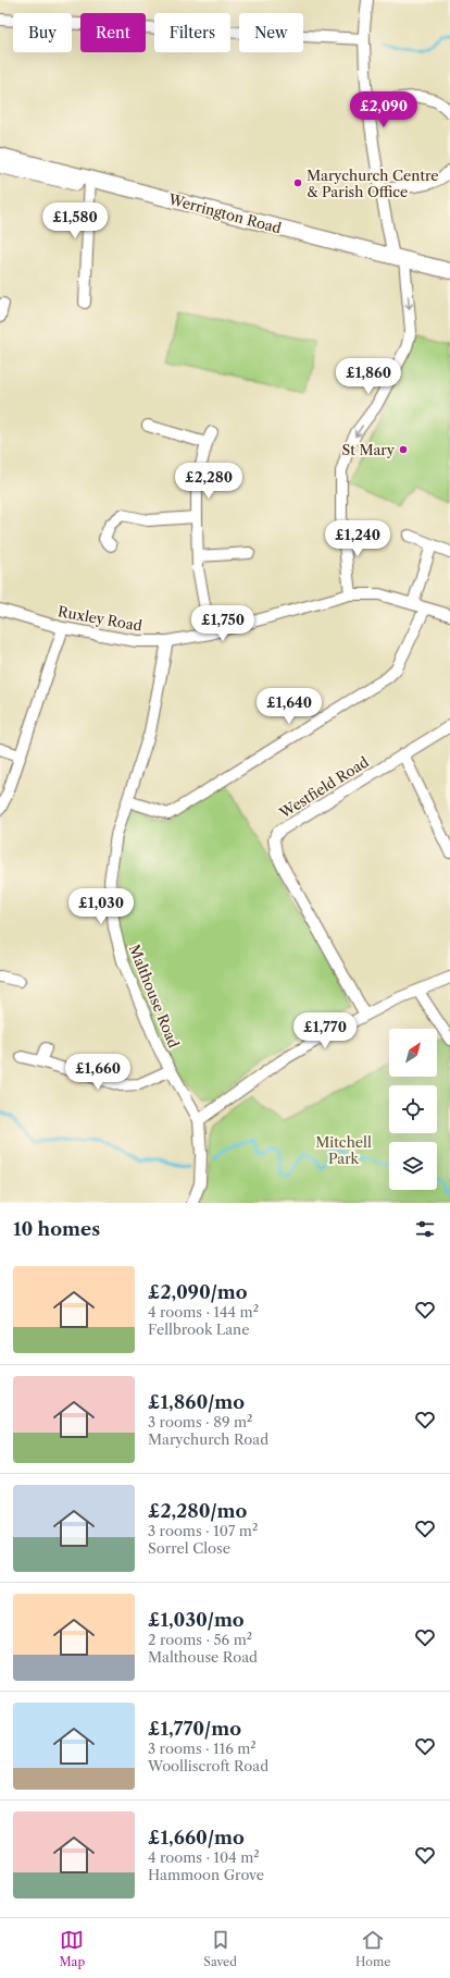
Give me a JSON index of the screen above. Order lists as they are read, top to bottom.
{
  "streets": {
    "highway": ["Werrington Road"],
    "street": ["Ruxley Road", "Westfield Road", "Malthouse Road"]
  },
  "crossings": [
    ["Ruxley Road", "Malthouse Road"]
  ],
  "parks": ["Mitchell Park"],
  "places": ["Marychurch Centre & Parish Office", "St Mary"],
  "north": "top right",
  "page": {
    "chip": [
      "Buy",
      "Rent",
      "Filters",
      "New"
    ],
    "price": [
      "£2,090",
      "£1,580",
      "£1,860",
      "£2,280",
      "£1,240",
      "£1,750",
      "£1,640",
      "£1,030",
      "£1,770",
      "£1,660"
    ],
    "heading": "10 homes",
    "list": [
      {
        "name": "£2,090/mo",
        "note": "4 rooms · 144 m² · Fellbrook Lane"
      },
      {
        "name": "£1,860/mo",
        "note": "3 rooms · 89 m² · Marychurch Road"
      },
      {
        "name": "£2,280/mo",
        "note": "3 rooms · 107 m² · Sorrel Close"
      },
      {
        "name": "£1,030/mo",
        "note": "2 rooms · 56 m² · Malthouse Road"
      },
      {
        "name": "£1,770/mo",
        "note": "3 rooms · 116 m² · Woolliscroft Road"
      },
      {
        "name": "£1,660/mo",
        "note": "4 rooms · 104 m² · Hammoon Grove"
      }
    ],
    "tabs": ["Map", "Saved", "Home"]
  }
}
